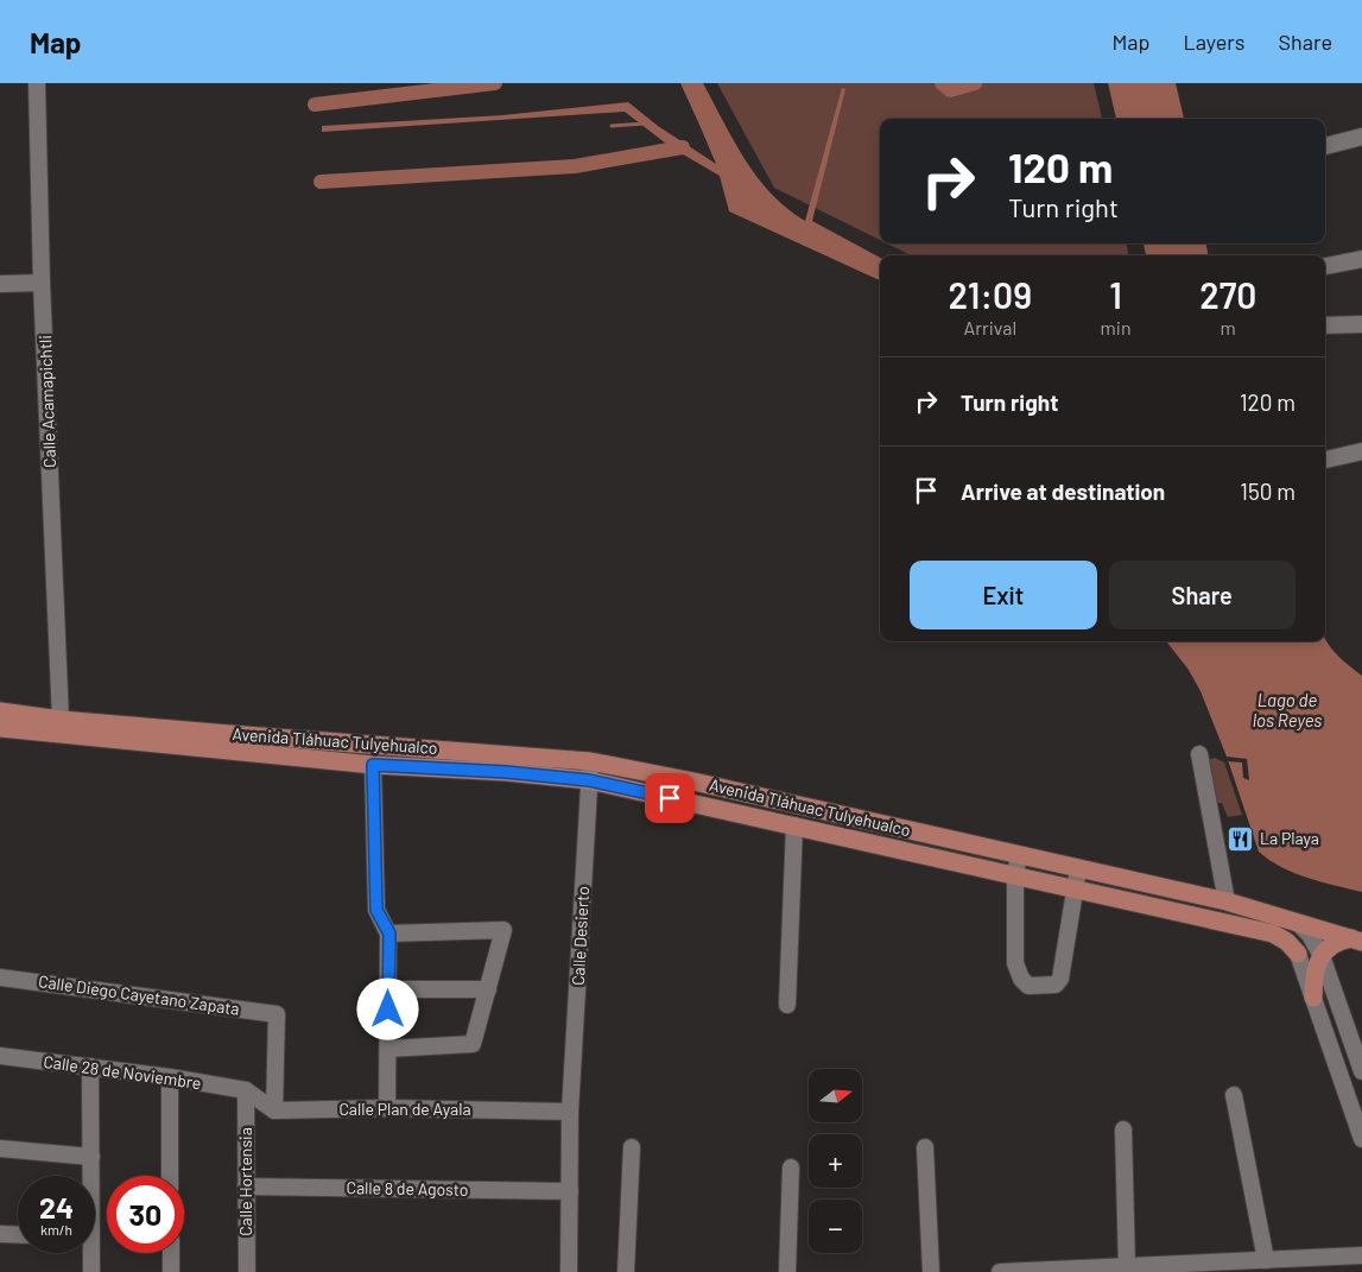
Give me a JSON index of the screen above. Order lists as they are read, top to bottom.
{
  "streets": {
    "main road": ["Avenida Tláhuac Tulyehualco"],
    "street": [
      "Calle Acamapichtli",
      "Calle Desierto",
      "Calle Diego Cayetano Zapata",
      "Calle 28 de Noviembre",
      "Calle Plan de Ayala",
      "Calle Hortensia",
      "Calle 8 de Agosto"
    ]
  },
  "crossings": [
    ["Calle Acamapichtli", "Avenida Tláhuac Tulyehualco"],
    ["Avenida Tláhuac Tulyehualco", "Calle Desierto"],
    ["Calle Desierto", "Calle Plan de Ayala"],
    ["Calle Desierto", "Calle 8 de Agosto"],
    ["Calle Diego Cayetano Zapata", "Calle Plan de Ayala"],
    ["Calle 28 de Noviembre", "Calle Hortensia"],
    ["Calle Hortensia", "Calle 8 de Agosto"]
  ],
  "water": ["Lago de los Reyes"],
  "places": {
    "restaurant": ["La Playa"]
  },
  "north": "right",
  "page": {
    "header": "Map",
    "nav": ["Map", "Layers", "Share"],
    "turn": ["120 m", "Turn right"],
    "eta": [
      "21:09",
      "Arrival",
      "1",
      "min",
      "270",
      "m"
    ],
    "list": [
      {
        "name": "Turn right",
        "value": "120 m"
      },
      {
        "name": "Arrive at destination",
        "value": "150 m"
      }
    ],
    "buttons": ["Exit", "Share"],
    "map_buttons": ["+", "−"],
    "speed": "24 km/h",
    "limit": "30"
  }
}
